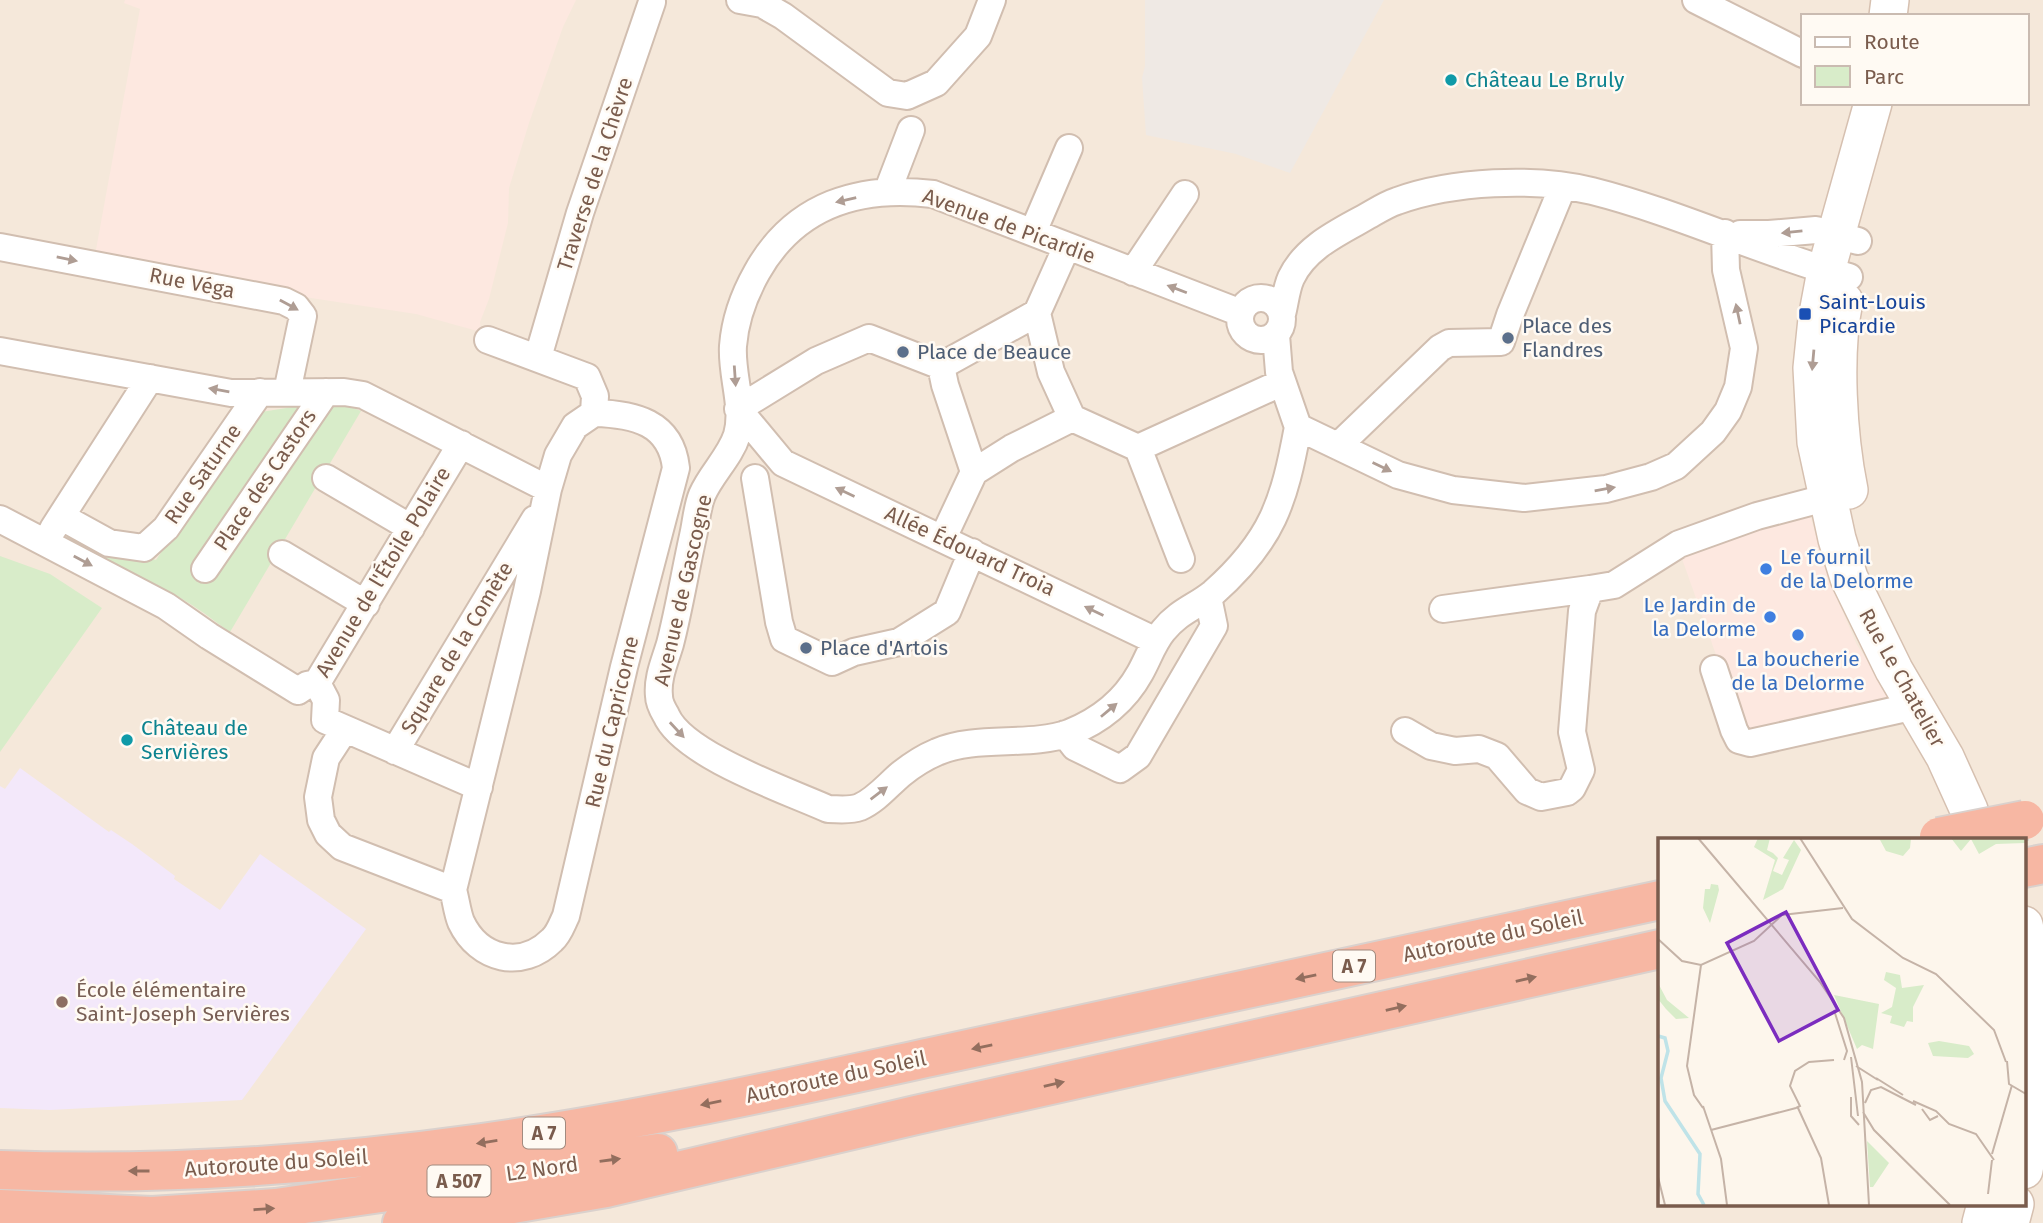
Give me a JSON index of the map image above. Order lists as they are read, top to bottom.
{
  "streets": {
    "highway": [
      "Autoroute du Soleil",
      "A 7",
      "L2 Nord",
      "A 507"
    ],
    "main road": ["Rue Le Chatelier"],
    "street": [
      "Traverse de la Chèvre",
      "Avenue de Picardie",
      "Rue Véga",
      "Rue Saturne",
      "Place des Castors",
      "Allée Édouard Troia",
      "Avenue de l'Étoile Polaire",
      "Avenue de Gascogne",
      "Square de la Comète",
      "Rue du Capricorne"
    ]
  },
  "crossings": [
    ["Avenue de Picardie", "Allée Édouard Troia"],
    ["Avenue de Picardie", "Avenue de Gascogne"],
    ["Allée Édouard Troia", "Avenue de Gascogne"],
    ["Square de la Comète", "Rue du Capricorne"],
    ["A 7", "L2 Nord"]
  ],
  "one_way": ["Allée Édouard Troia"],
  "places": {
    "other": [
      "Château Le Bruly",
      "Place des Flandres",
      "Place de Beauce",
      "Le fournil de la Delorme",
      "Le Jardin de la Delorme",
      "La boucherie de la Delorme",
      "Place d'Artois",
      "Château de Servières",
      "École élémentaire Saint-Joseph Servières"
    ],
    "transit": ["Saint-Louis Picardie"]
  },
  "legend": ["Route", "Parc"]
}
